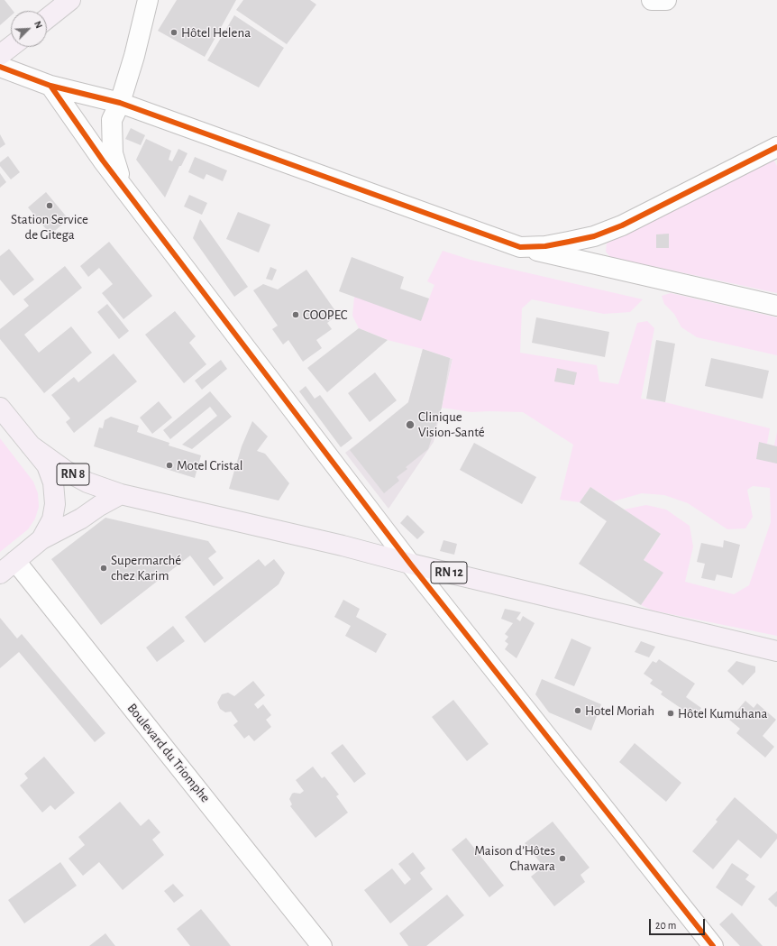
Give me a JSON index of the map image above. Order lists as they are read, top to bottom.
{
  "streets": {
    "main road": ["RN 8", "RN 12"],
    "street": ["Boulevard du Triomphe"]
  },
  "crossings": [
    ["RN 8", "RN 12"],
    ["RN 8", "Boulevard du Triomphe"]
  ],
  "places": [
    "Hôtel Helena",
    "Station Service de Gitega",
    "COOPEC",
    "Clinique Vision-Santé",
    "Motel Cristal",
    "Supermarché chez Karim",
    "Hotel Moriah",
    "Hôtel Kumuhana",
    "Maison d’Hôtes Chawara"
  ],
  "scale_bar": "20 m",
  "north": "top right"
}
